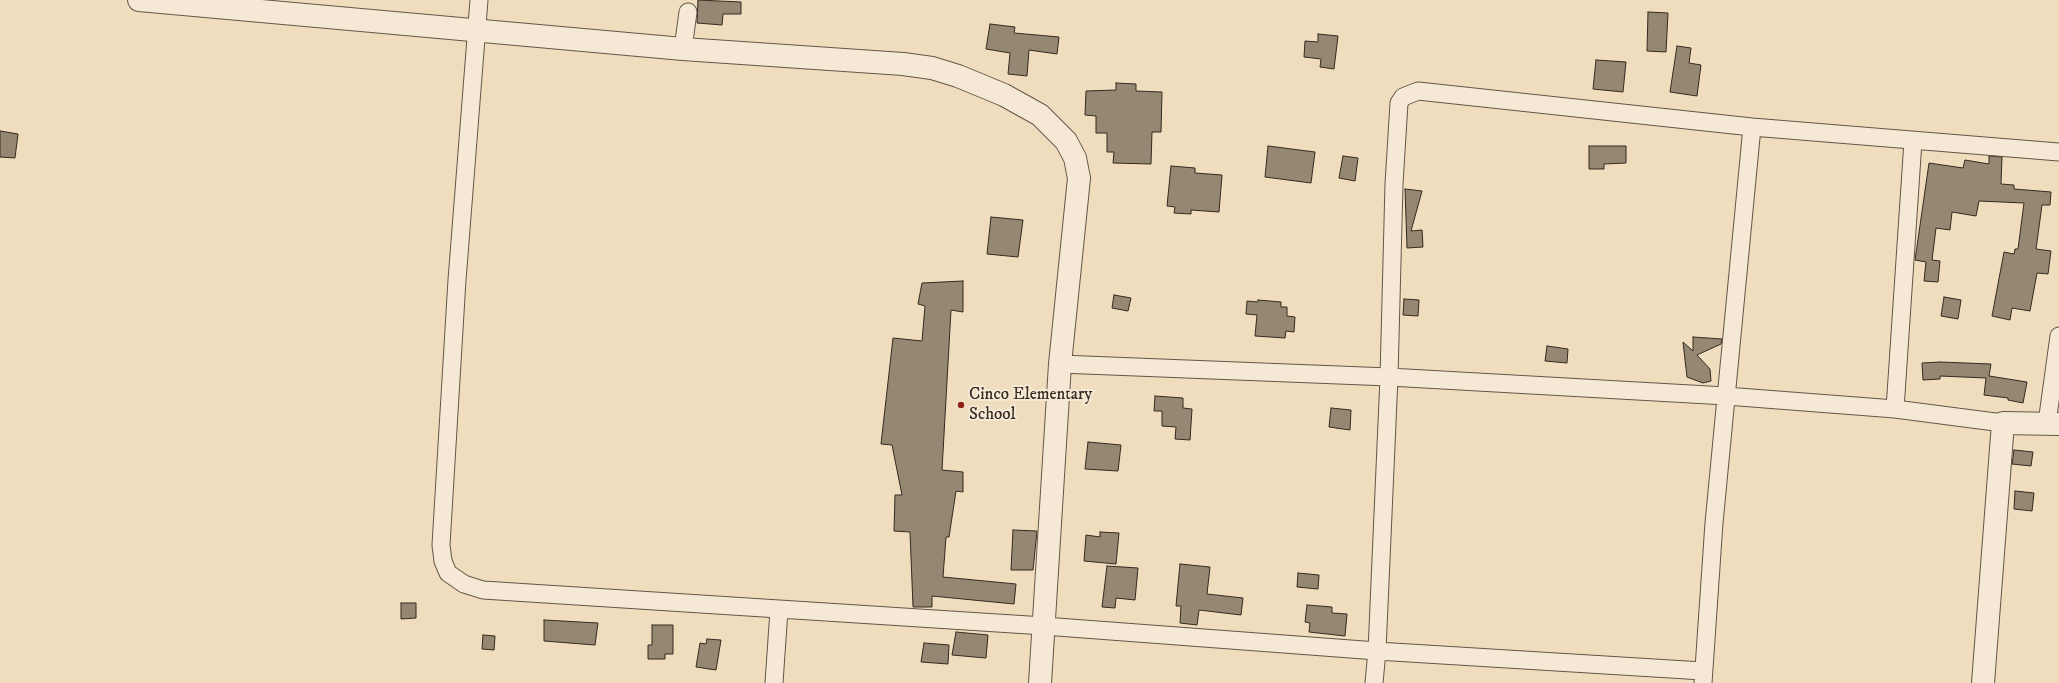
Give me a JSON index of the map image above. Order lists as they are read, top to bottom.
{
  "places": ["Cinco Elementary School"]
}
